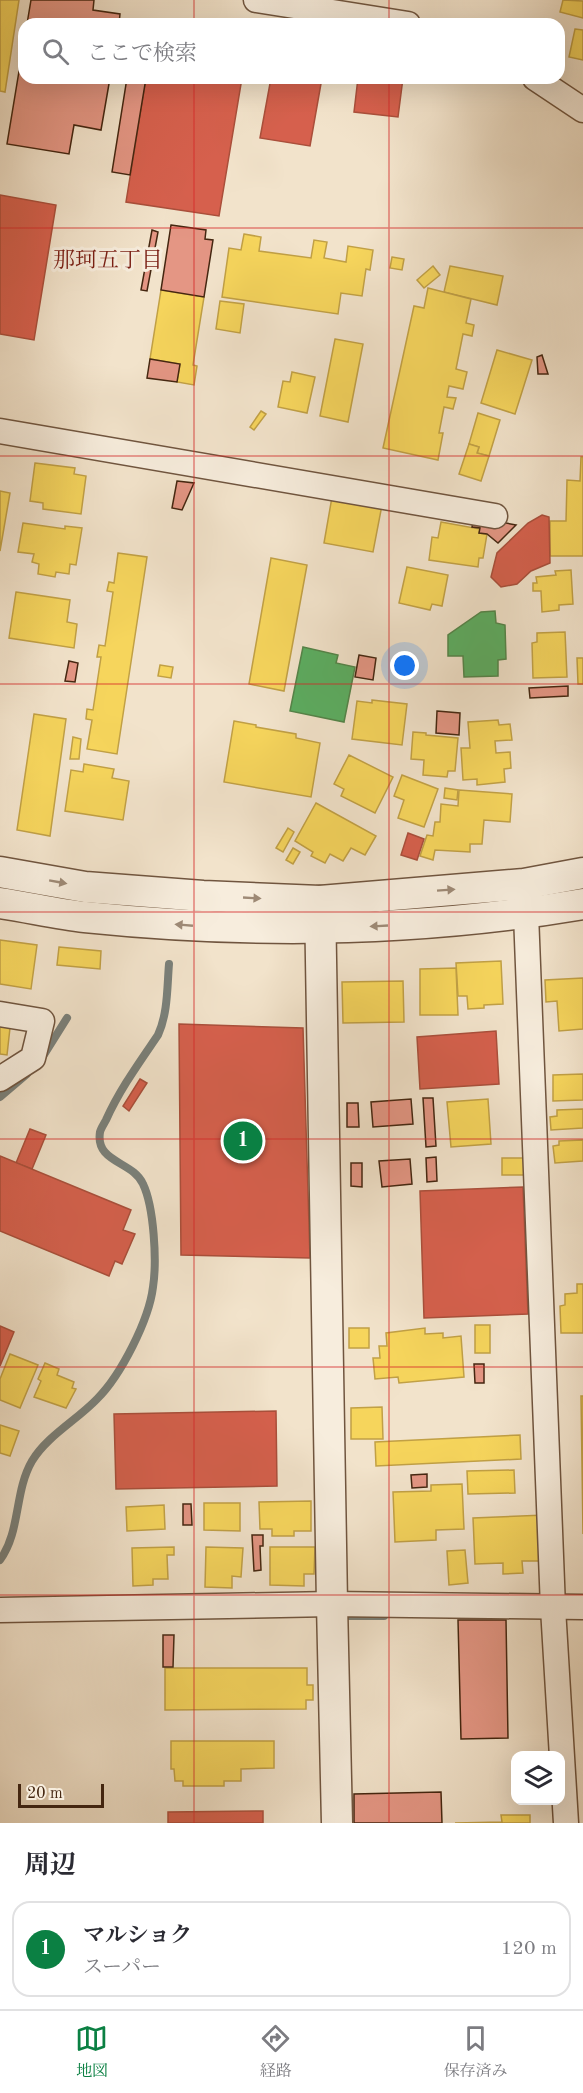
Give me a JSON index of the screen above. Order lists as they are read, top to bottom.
{
  "districts": ["那珂五丁目"],
  "scale_bar": "20 m",
  "page": {
    "search": "ここで検索",
    "pins": "1",
    "scale": "20 m",
    "heading": "周辺",
    "list": [
      {
        "mark": "1",
        "name": "マルショク",
        "note": "スーパー",
        "value": "120 m"
      }
    ],
    "nav": ["地図", "経路", "保存済み"]
  }
}
